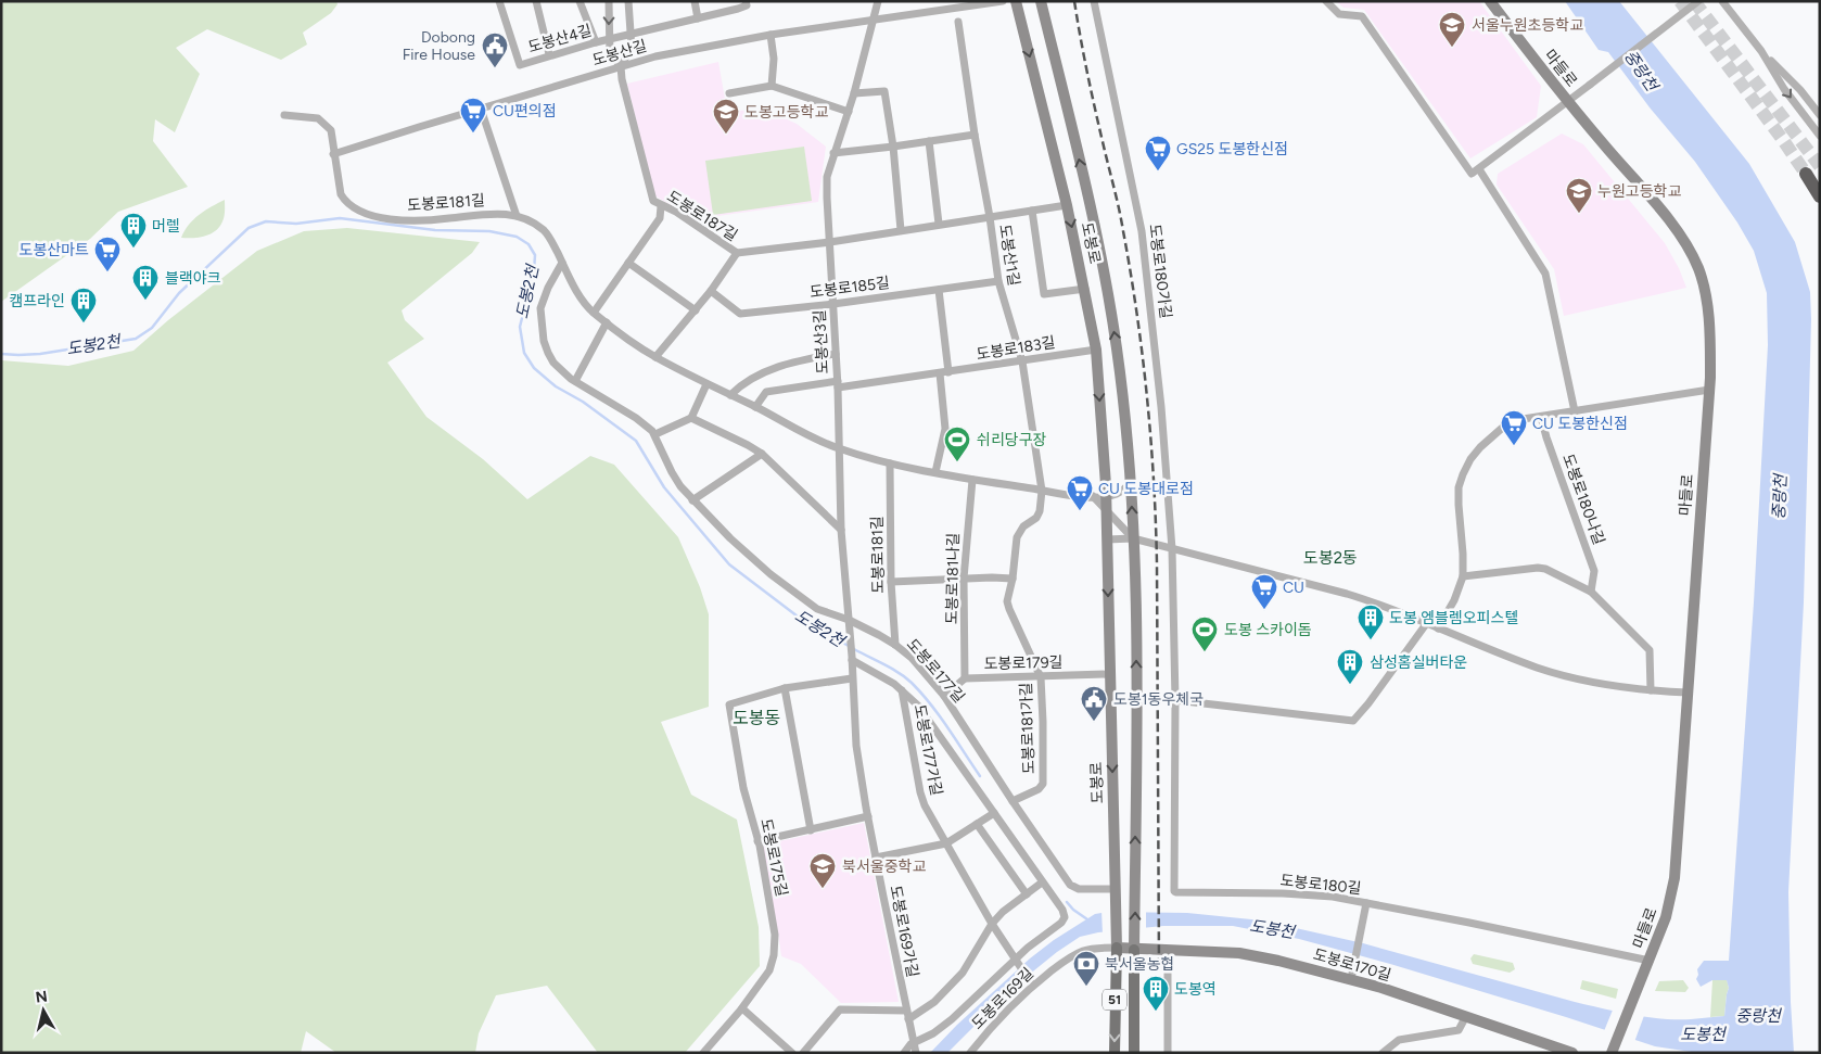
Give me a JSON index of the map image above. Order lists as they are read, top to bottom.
{
  "streets": {
    "main road": [
      "마들로",
      "도봉로",
      "도봉로170길",
      "51"
    ],
    "street": [
      "도봉산4길",
      "도봉산길",
      "도봉로181길",
      "도봉로187길",
      "도봉산1길",
      "도봉로180가길",
      "도봉로185길",
      "도봉산3길",
      "도봉로183길",
      "도봉로180나길",
      "도봉로181나길",
      "도봉로179길",
      "도봉로177길",
      "도봉로181가길",
      "도봉로177가길",
      "도봉로175길",
      "도봉로180길",
      "도봉로169가길",
      "도봉로169길"
    ]
  },
  "crossings": [
    ["도봉산4길", "도봉산길"],
    ["도봉산4길", "도봉로187길"],
    ["도봉산길", "도봉로181길"],
    ["도봉산길", "도봉로187길"],
    ["도봉산길", "도봉산3길"],
    ["마들로", "도봉로180길"],
    ["도봉로181길", "도봉산1길"],
    ["도봉로181길", "도봉산3길"],
    ["도봉로181길", "도봉로181나길"],
    ["도봉로181길", "도봉로177길"],
    ["도봉로181길", "도봉로181가길"],
    ["도봉로187길", "도봉로"],
    ["도봉로187길", "도봉산1길"],
    ["도봉로187길", "도봉산3길"],
    ["도봉로", "도봉로183길"],
    ["도봉로", "도봉로179길"],
    ["도봉로", "도봉로177길"],
    ["도봉로", "도봉로170길"],
    ["도봉로", "도봉로169길"],
    ["도봉산1길", "도봉로185길"],
    ["도봉산1길", "도봉로183길"],
    ["도봉산1길", "도봉로181가길"],
    ["도봉로180가길", "도봉로180길"],
    ["도봉로185길", "도봉산3길"],
    ["도봉산3길", "도봉로183길"],
    ["도봉산3길", "도봉로177길"],
    ["도봉산3길", "도봉로169가길"],
    ["도봉로181나길", "도봉로179길"],
    ["도봉로179길", "도봉로177길"],
    ["도봉로179길", "도봉로181가길"],
    ["도봉로177길", "도봉로181가길"],
    ["도봉로177가길", "도봉로169길"],
    ["도봉로175길", "도봉로169가길"],
    ["도봉로170길", "도봉로169길"]
  ],
  "districts": ["도봉2동", "도봉동"],
  "water": ["중랑천", "도봉2천", "도봉천"],
  "places": {
    "school or university": [
      "서울누원초등학교",
      "도봉고등학교",
      "누원고등학교",
      "북서울중학교"
    ],
    "public building": ["Dobong Fire House", "도봉1동우체국"],
    "supermarket": [
      "CU편의점",
      "GS25 도봉한신점",
      "도봉산마트",
      "CU 도봉한신점",
      "CU 도봉대로점",
      "CU"
    ],
    "building": [
      "머렐",
      "블랙야크",
      "캠프라인",
      "도봉 엠블렘오피스텔",
      "삼성홈실버타운",
      "도봉역"
    ],
    "sports": ["쉬리당구장", "도봉 스카이돔"],
    "bank": ["북서울농협"]
  },
  "north": "top"
}
